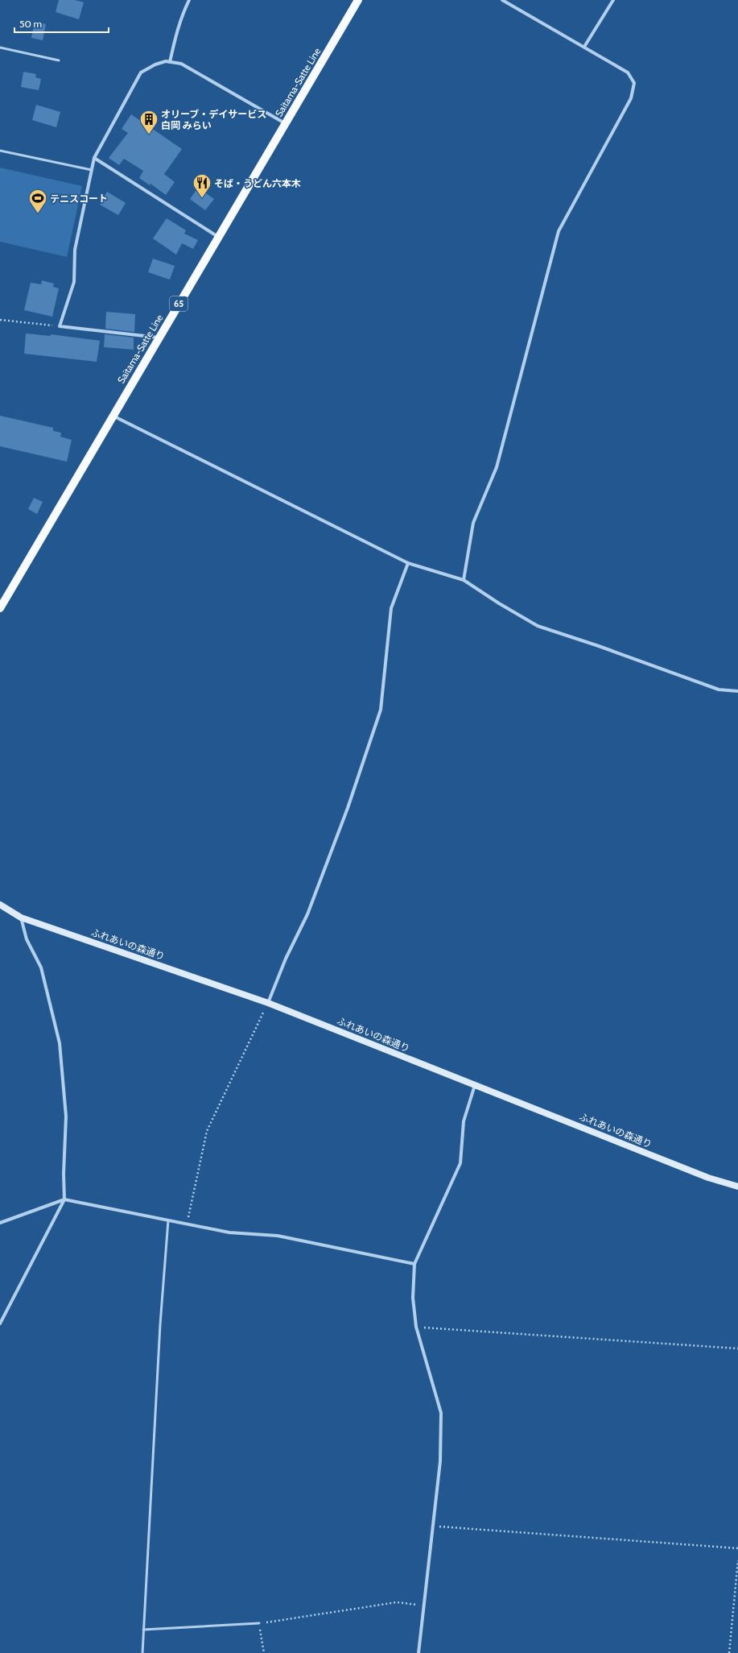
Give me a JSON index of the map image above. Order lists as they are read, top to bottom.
{
  "streets": {
    "main road": ["Saitama-Satte Line", "65"],
    "street": ["ふれあいの森通り"]
  },
  "places": {
    "building": ["オリーブ・デイサービス 白岡 みらい"],
    "restaurant": ["そば・うどん六本木"],
    "sports": ["テニスコート"]
  },
  "scale_bar": "50 m"
}
